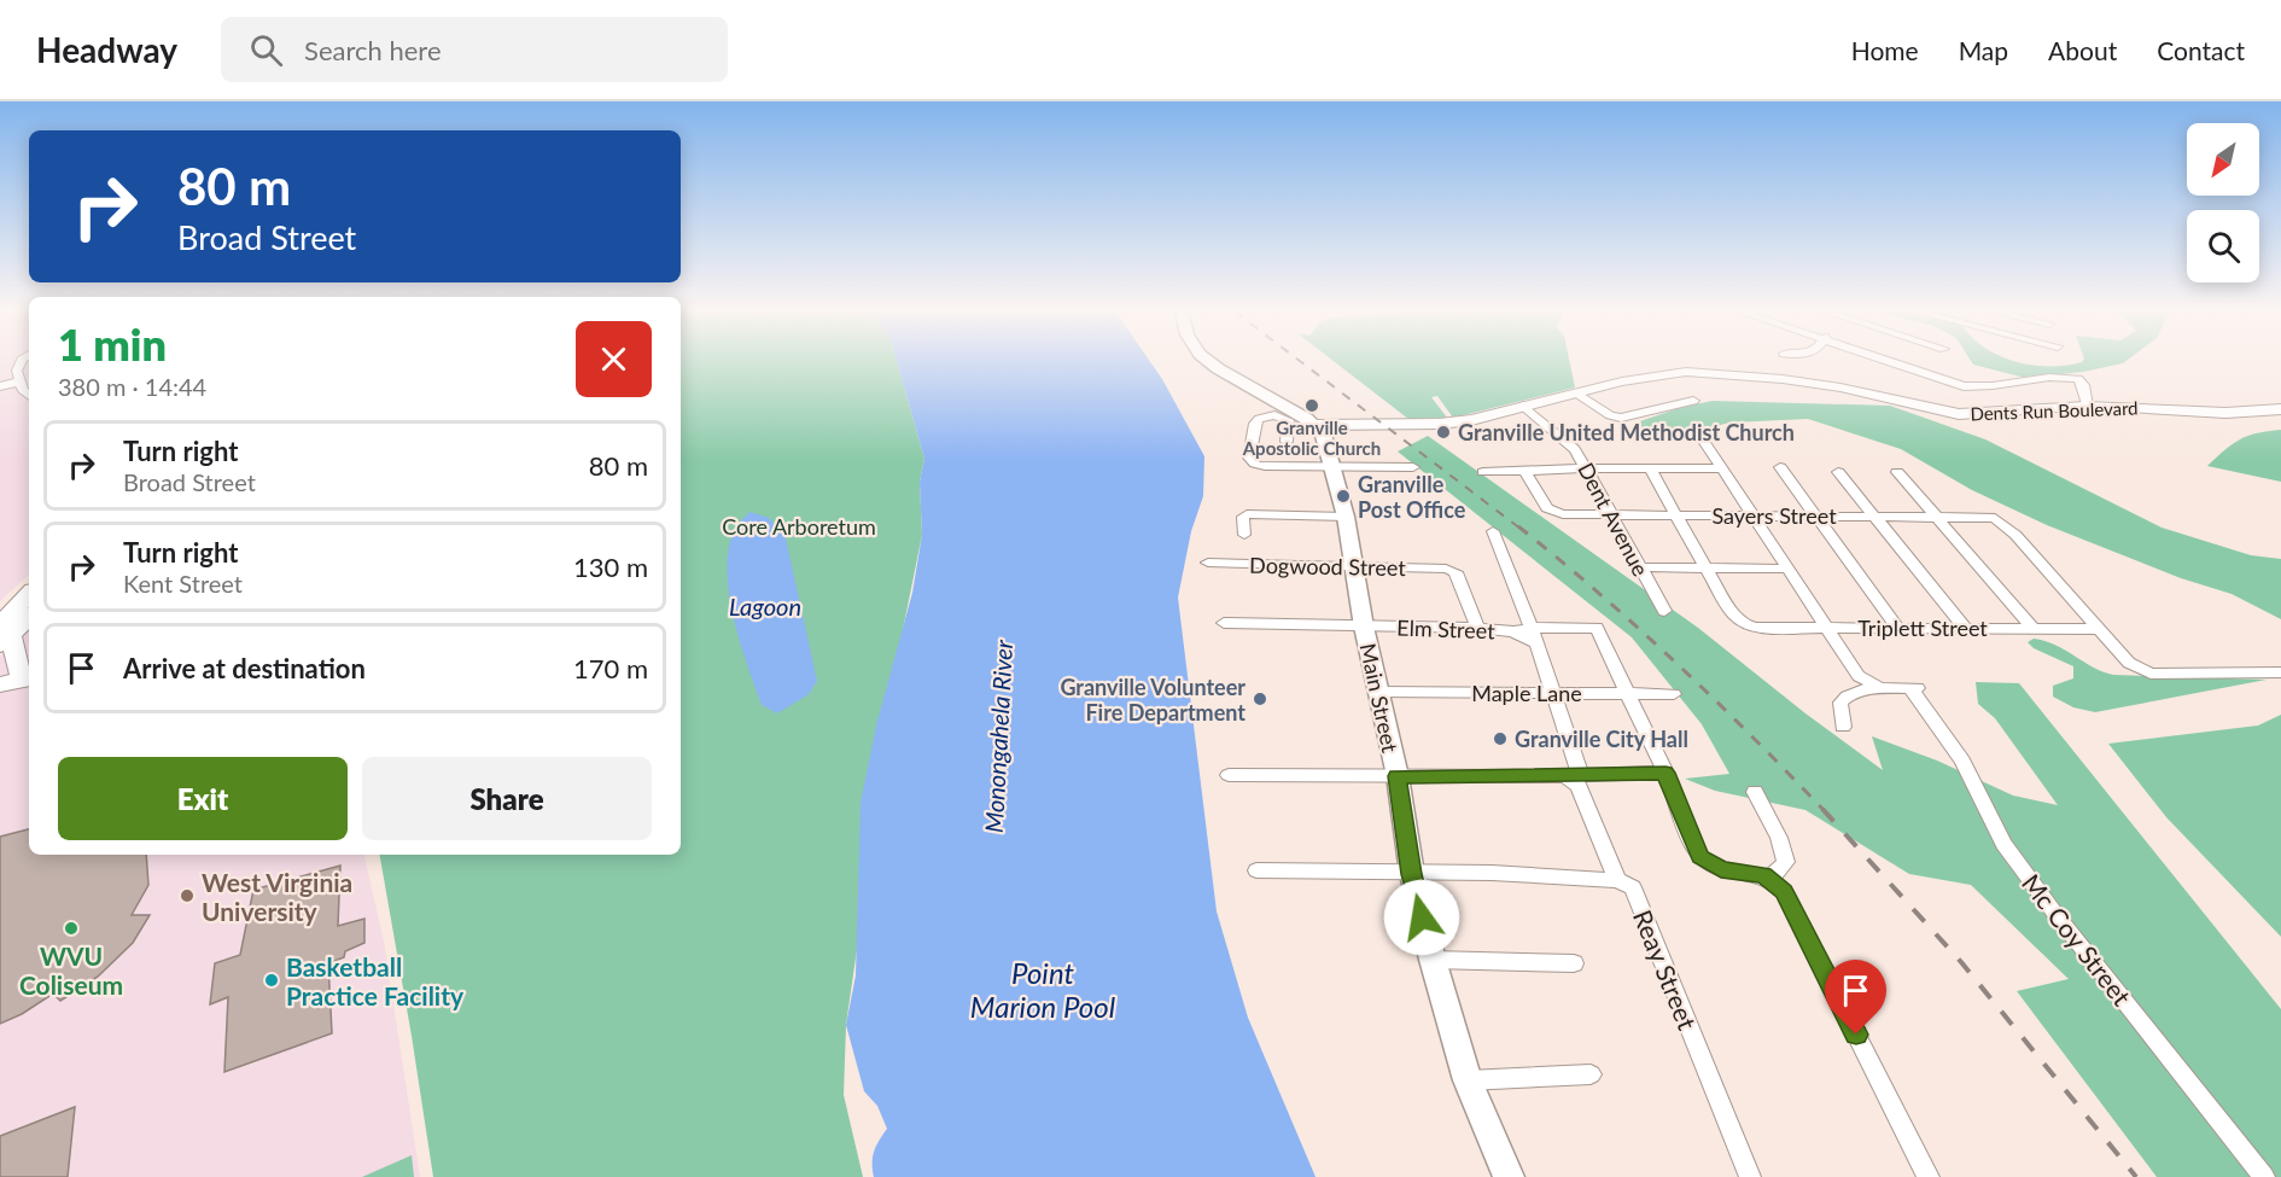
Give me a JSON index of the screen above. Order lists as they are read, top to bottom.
{
  "streets": {
    "main road": ["Main Street"],
    "street": [
      "Dents Run Boulevard",
      "Sayers Street",
      "Dent Avenue",
      "Dogwood Street",
      "Triplett Street",
      "Elm Street",
      "Maple Lane",
      "Mc Coy Street",
      "Reay Street"
    ]
  },
  "crossings": [
    ["Dents Run Boulevard", "Dent Avenue"],
    ["Dents Run Boulevard", "Main Street"],
    ["Sayers Street", "Dent Avenue"],
    ["Sayers Street", "Triplett Street"],
    ["Dogwood Street", "Elm Street"],
    ["Dogwood Street", "Main Street"],
    ["Elm Street", "Maple Lane"],
    ["Elm Street", "Main Street"],
    ["Elm Street", "Reay Street"],
    ["Maple Lane", "Main Street"],
    ["Maple Lane", "Reay Street"]
  ],
  "water": ["Lagoon", "Monongahela River", "Point Marion Pool"],
  "parks": ["Core Arboretum"],
  "places": [
    "Granville Apostolic Church",
    "Granville United Methodist Church",
    "Granville Post Office",
    "Granville Volunteer Fire Department",
    "Granville City Hall",
    "West Virginia University",
    "WVU Coliseum",
    "Basketball Practice Facility"
  ],
  "north": "bottom left",
  "page": {
    "header": "Headway",
    "search": "Search here",
    "nav": [
      "Home",
      "Map",
      "About",
      "Contact"
    ],
    "turn": ["80 m", "Broad Street"],
    "heading": ["1 min", "380 m · 14:44"],
    "list": [
      {
        "name": "Turn right",
        "note": "Broad Street",
        "value": "80 m"
      },
      {
        "name": "Turn right",
        "note": "Kent Street",
        "value": "130 m"
      },
      {
        "name": "Arrive at destination",
        "value": "170 m"
      }
    ],
    "buttons": ["Exit", "Share"]
  }
}
